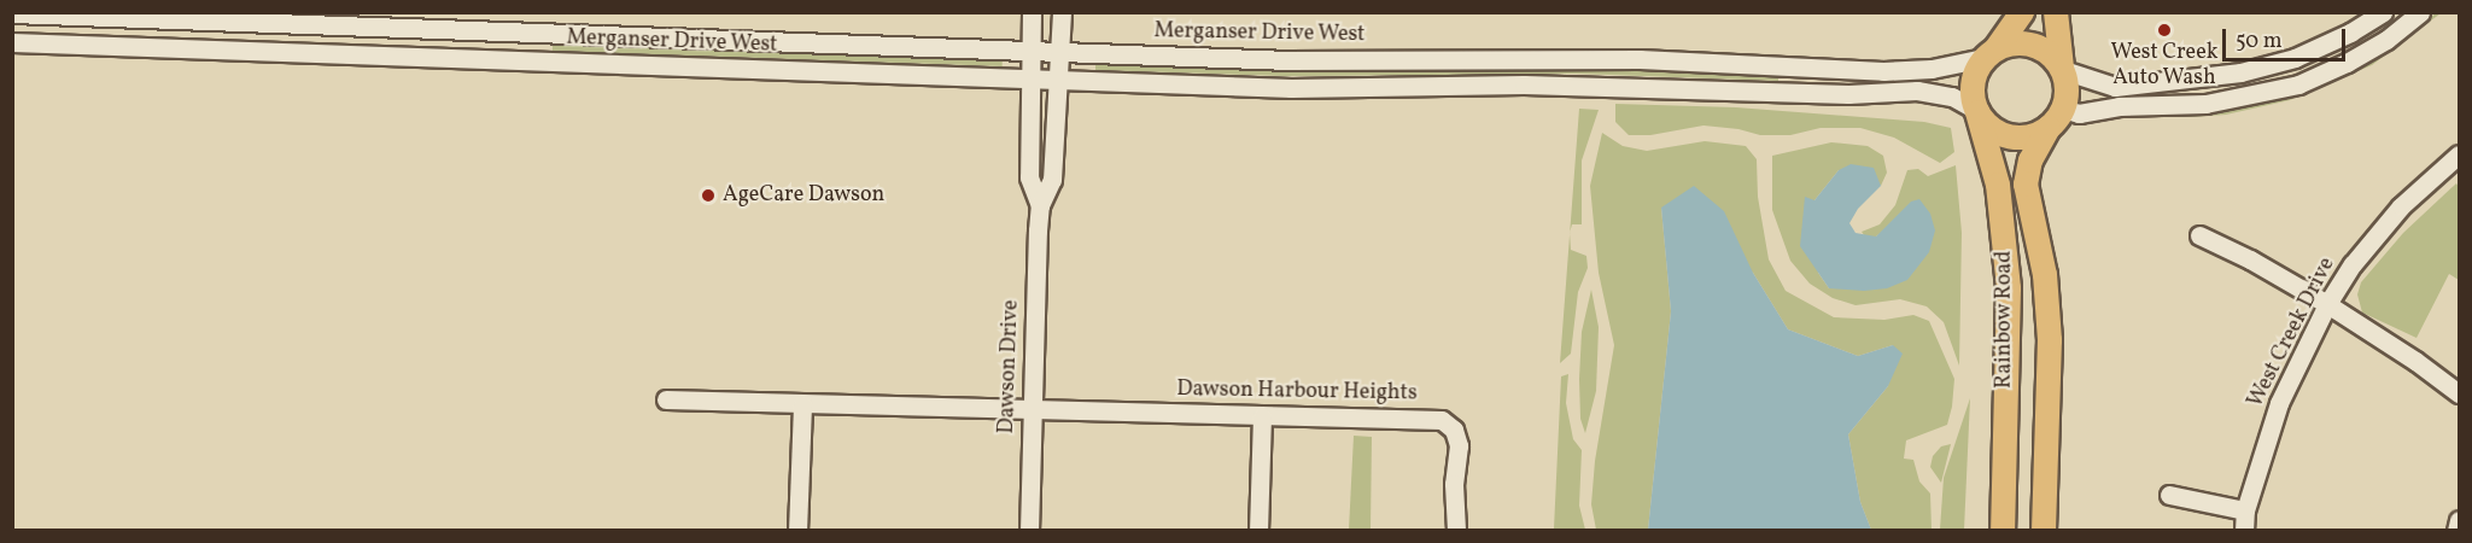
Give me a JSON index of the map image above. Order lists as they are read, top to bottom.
{
  "streets": {
    "main road": ["Rainbow Road"],
    "street": [
      "Merganser Drive West",
      "West Creek Drive",
      "Dawson Drive",
      "Dawson Harbour Heights"
    ]
  },
  "crossings": [
    ["Merganser Drive West", "Rainbow Road"],
    ["Merganser Drive West", "Dawson Drive"],
    ["Dawson Drive", "Dawson Harbour Heights"]
  ],
  "places": ["West Creek Auto Wash", "AgeCare Dawson"],
  "scale_bar": "50 m"
}
